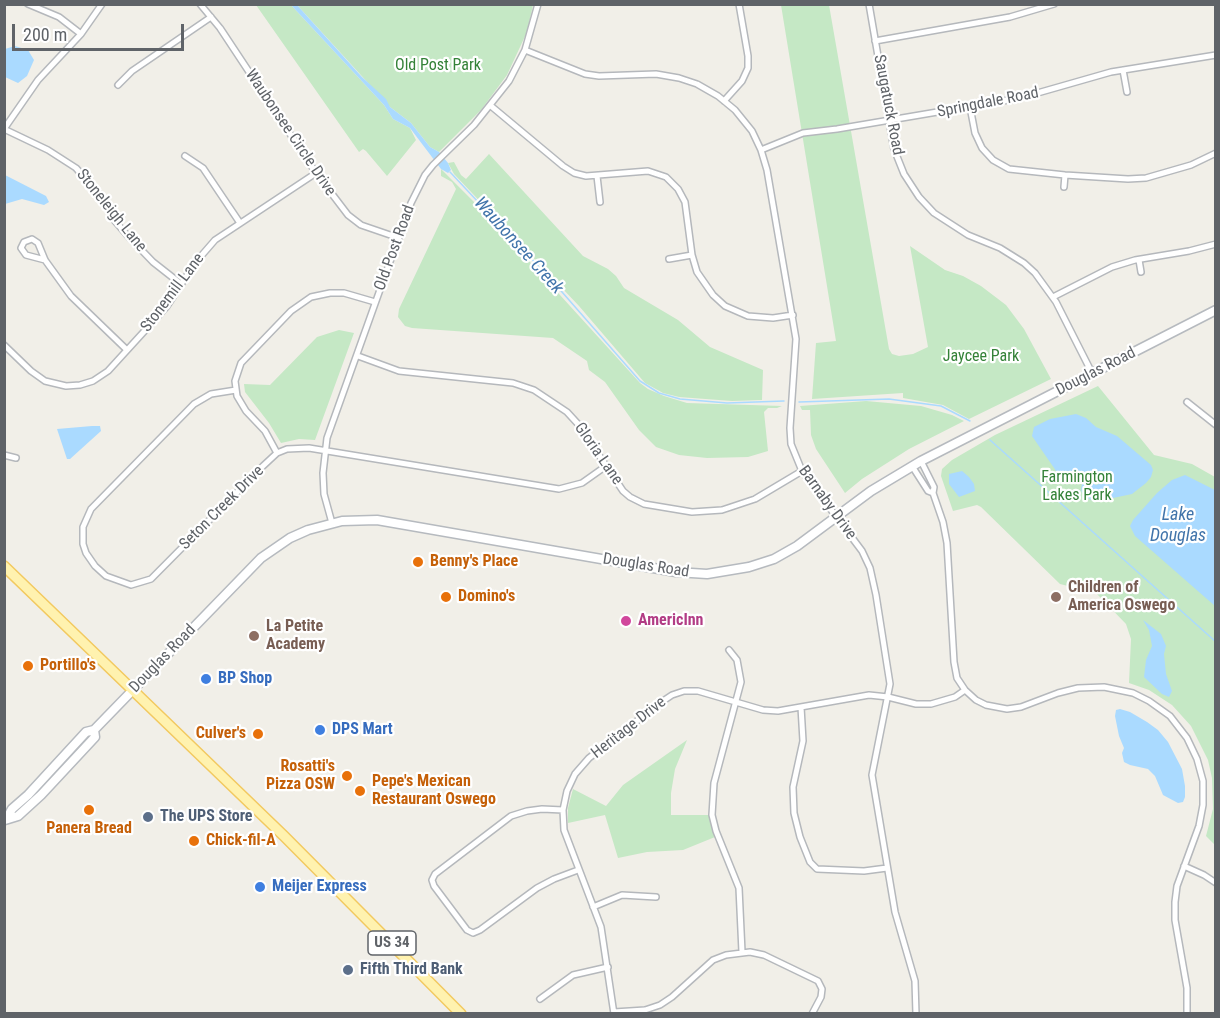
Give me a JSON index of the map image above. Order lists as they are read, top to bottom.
{
  "streets": {
    "main road": ["US 34"],
    "street": [
      "Springdale Road",
      "Saugatuck Road",
      "Waubonsee Circle Drive",
      "Stoneleigh Lane",
      "Old Post Road",
      "Stonemill Lane",
      "Douglas Road",
      "Gloria Lane",
      "Barnaby Drive",
      "Seton Creek Drive",
      "Heritage Drive"
    ]
  },
  "crossings": [
    ["Springdale Road", "Saugatuck Road"],
    ["Springdale Road", "Barnaby Drive"],
    ["Saugatuck Road", "Douglas Road"],
    ["Waubonsee Circle Drive", "Old Post Road"],
    ["Waubonsee Circle Drive", "Stonemill Lane"],
    ["Stoneleigh Lane", "Stonemill Lane"],
    ["Old Post Road", "Douglas Road"],
    ["Old Post Road", "Gloria Lane"],
    ["Old Post Road", "Barnaby Drive"],
    ["Old Post Road", "Seton Creek Drive"],
    ["Douglas Road", "Barnaby Drive"],
    ["Douglas Road", "US 34"],
    ["Gloria Lane", "Barnaby Drive"],
    ["Gloria Lane", "Seton Creek Drive"],
    ["Barnaby Drive", "Heritage Drive"]
  ],
  "water": ["Waubonsee Creek", "Lake Douglas"],
  "parks": ["Old Post Park", "Jaycee Park", "Farmington Lakes Park"],
  "places": [
    "Benny's Place",
    "Domino's",
    "Children of America Oswego",
    "AmericInn",
    "La Petite Academy",
    "Portillo's",
    "BP Shop",
    "DPS Mart",
    "Culver's",
    "Rosatti's Pizza OSW",
    "Pepe's Mexican Restaurant Oswego",
    "Panera Bread",
    "The UPS Store",
    "Chick-fil-A",
    "Meijer Express",
    "Fifth Third Bank"
  ],
  "scale_bar": "200 m"
}
